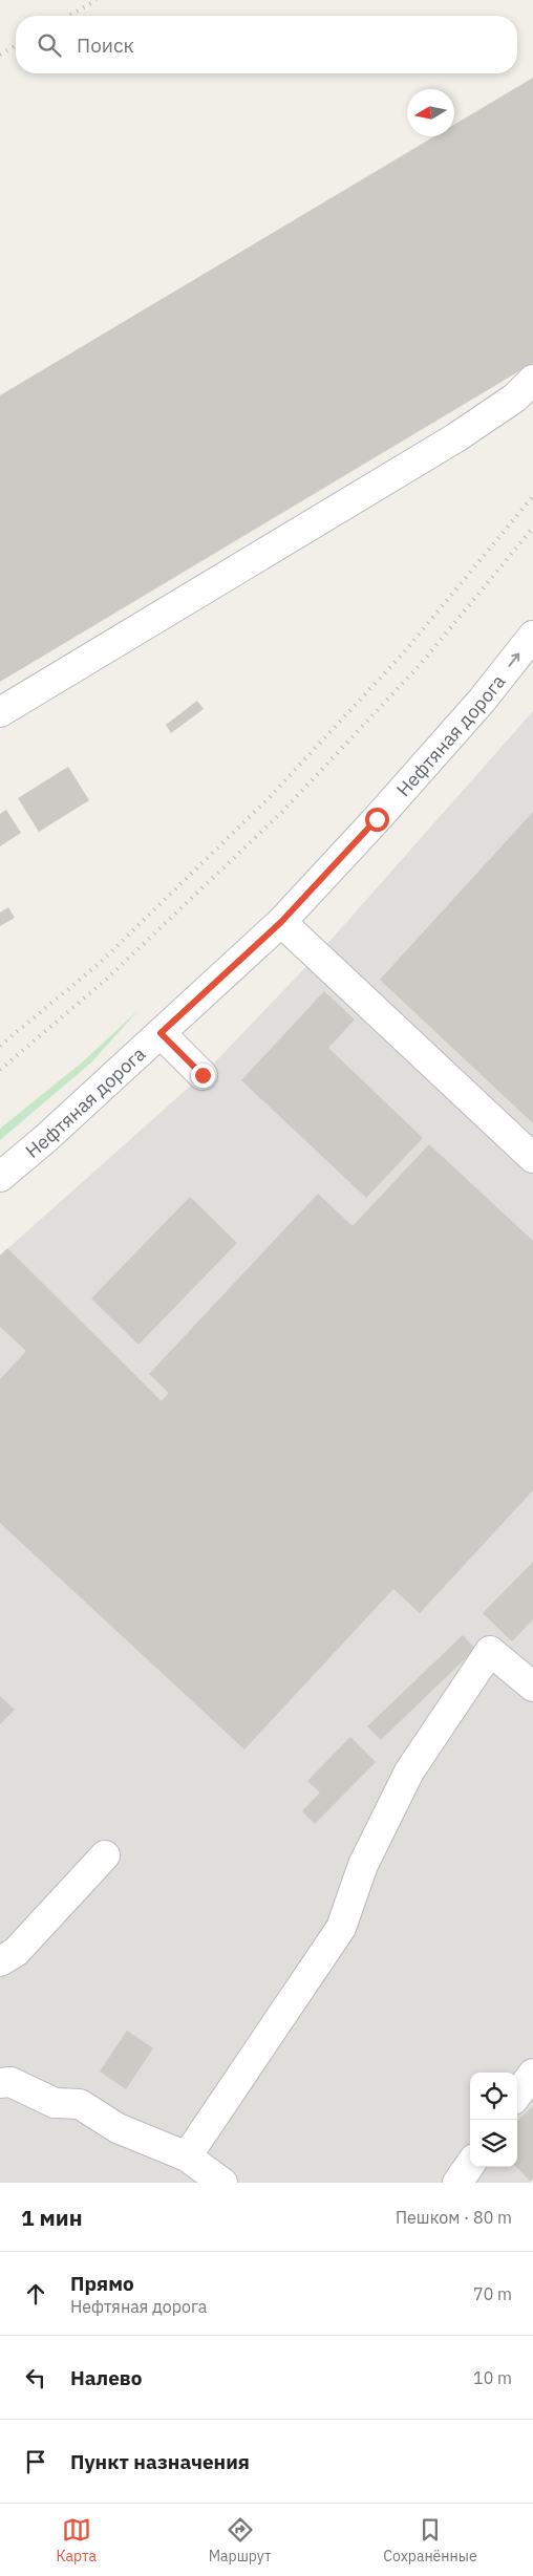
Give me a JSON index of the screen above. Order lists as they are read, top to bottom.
{
  "streets": {
    "street": ["Нефтяная дорога"]
  },
  "one_way": ["Нефтяная дорога"],
  "north": "left",
  "page": {
    "search": "Поиск",
    "heading": ["1 мин", "Пешком · 80 m"],
    "list": [
      ["Прямо", "Нефтяная дорога", "70 m"],
      ["Налево", "10 m"],
      "Пункт назначения"
    ],
    "nav": ["Карта", "Маршрут", "Сохранённые"]
  }
}
